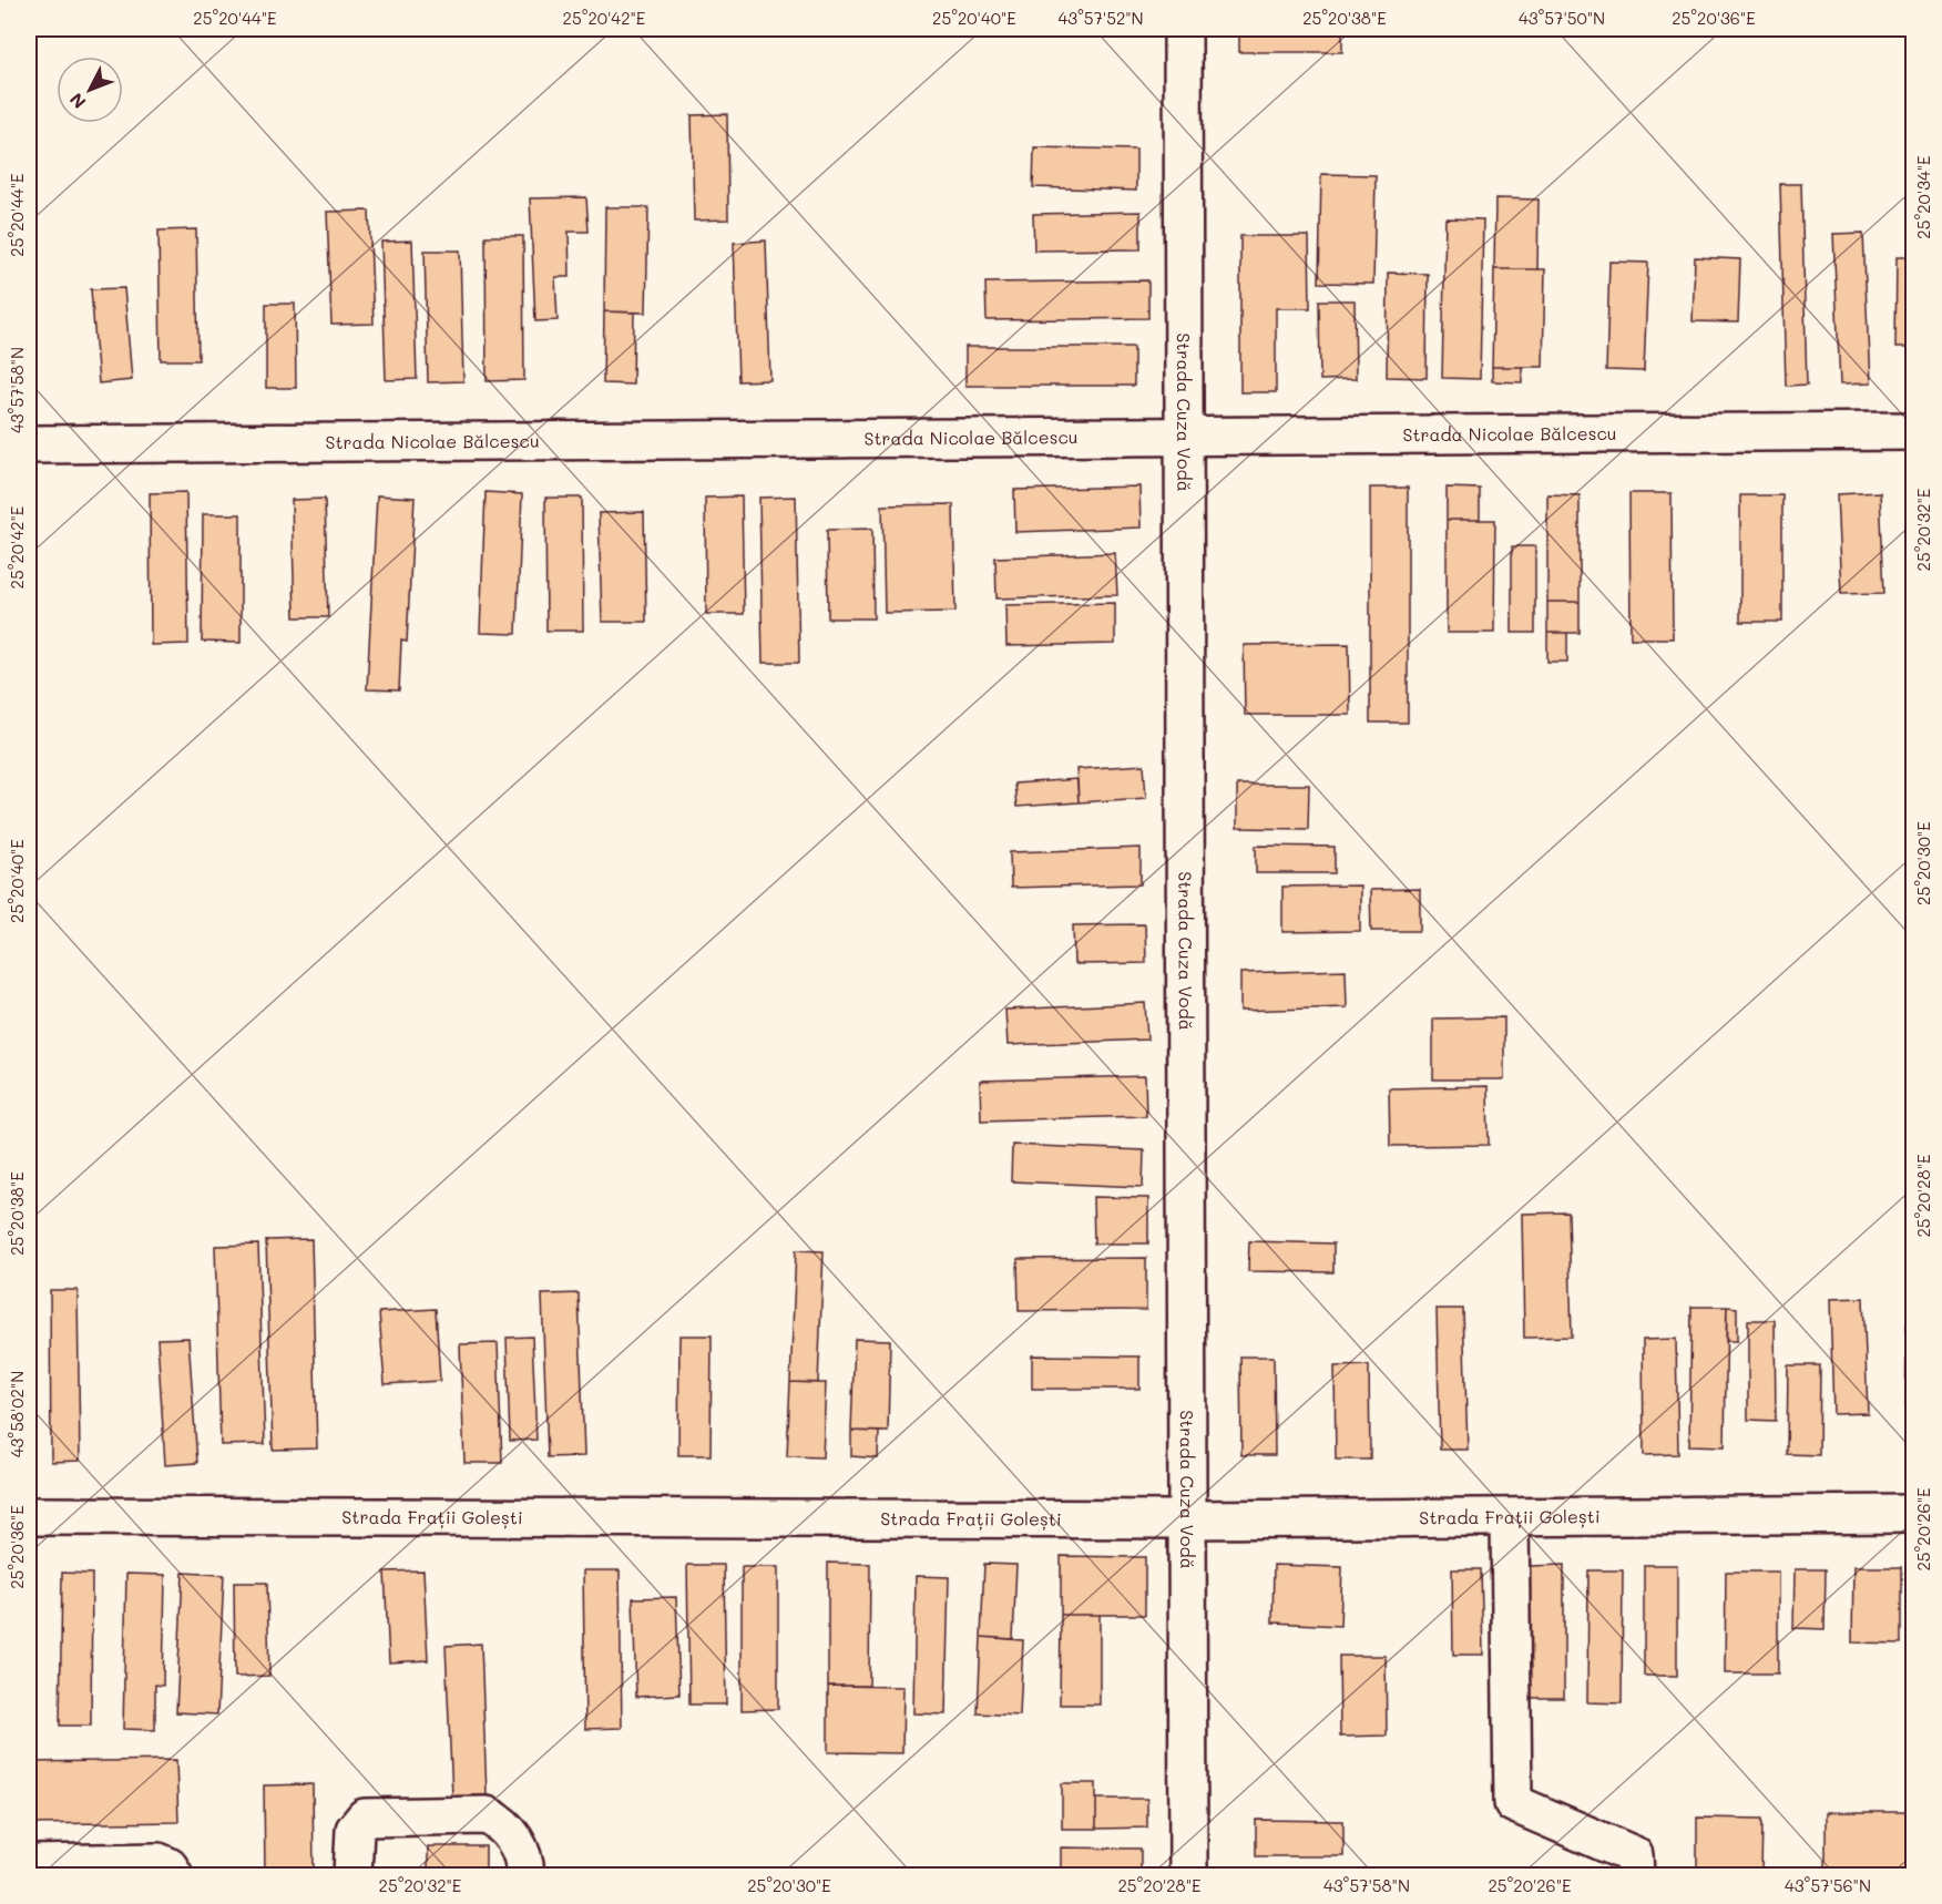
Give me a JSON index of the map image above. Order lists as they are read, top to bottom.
{
  "streets": {
    "street": ["Strada Cuza Vodă", "Strada Nicolae Bălcescu", "Strada Frații Golești"]
  },
  "crossings": [
    ["Strada Cuza Vodă", "Strada Nicolae Bălcescu"],
    ["Strada Cuza Vodă", "Strada Frații Golești"]
  ],
  "north": "bottom left",
  "coordinates": [
    "25°20'44\"E",
    "25°20'42\"E",
    "25°20'40\"E",
    "43°57'52\"N",
    "25°20'38\"E",
    "43°57'50\"N",
    "25°20'36\"E",
    "25°20'34\"E",
    "43°57'58\"N",
    "25°20'32\"E",
    "25°20'30\"E",
    "25°20'28\"E",
    "43°58'02\"N",
    "25°20'26\"E",
    "43°57'56\"N"
  ]
}
